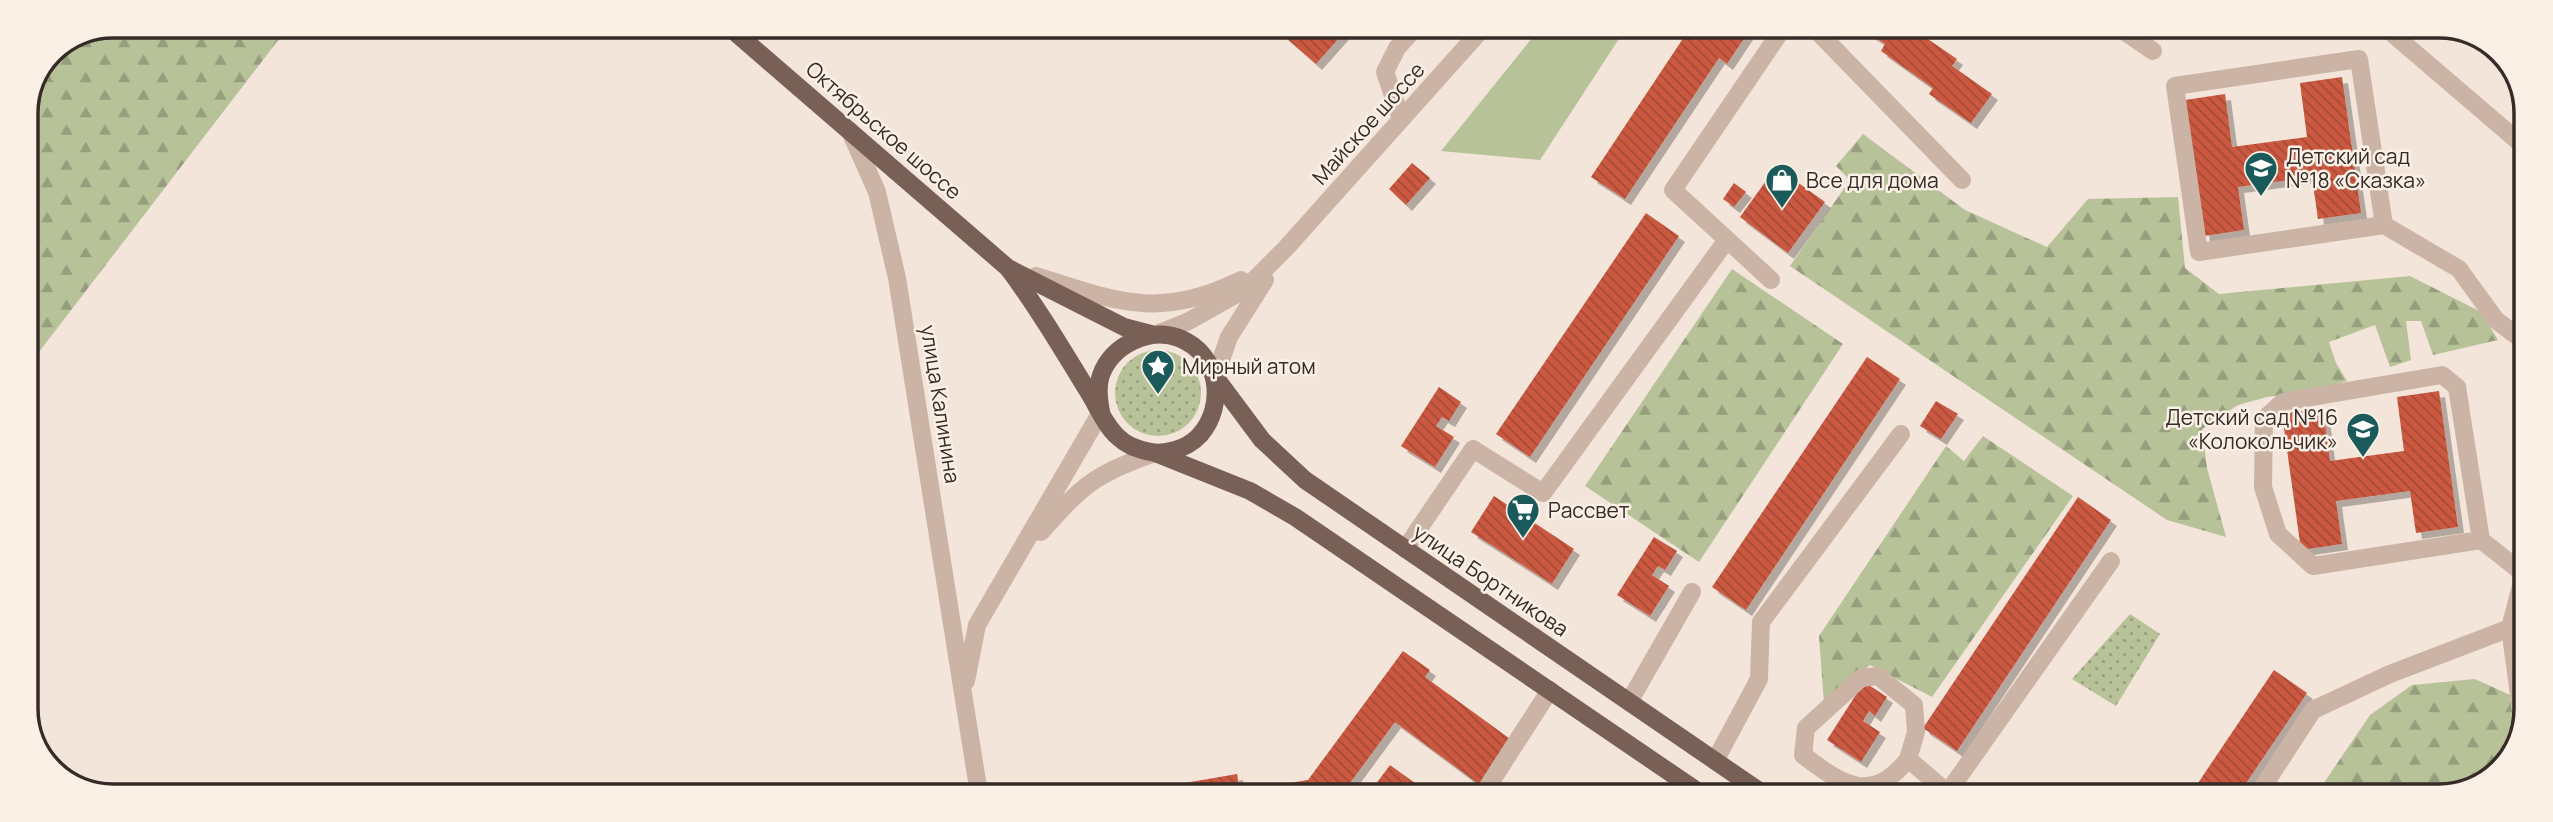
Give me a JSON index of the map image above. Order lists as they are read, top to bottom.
{
  "streets": {
    "main road": ["Октябрьское шоссе", "улица Бортникова"],
    "street": ["Майское шоссе", "улица Калинина"]
  },
  "crossings": [
    ["Майское шоссе", "Октябрьское шоссе"],
    ["Майское шоссе", "улица Калинина"],
    ["Майское шоссе", "улица Бортникова"],
    ["Октябрьское шоссе", "улица Калинина"],
    ["Октябрьское шоссе", "улица Бортникова"],
    ["улица Калинина", "улица Бортникова"]
  ],
  "places": {
    "school or university": ["Детский сад №18 «Сказка»", "Детский сад №16 «Колокольчик»"],
    "shop": ["Все для дома"],
    "place": ["Мирный атом"],
    "supermarket": ["Рассвет"]
  }
}
